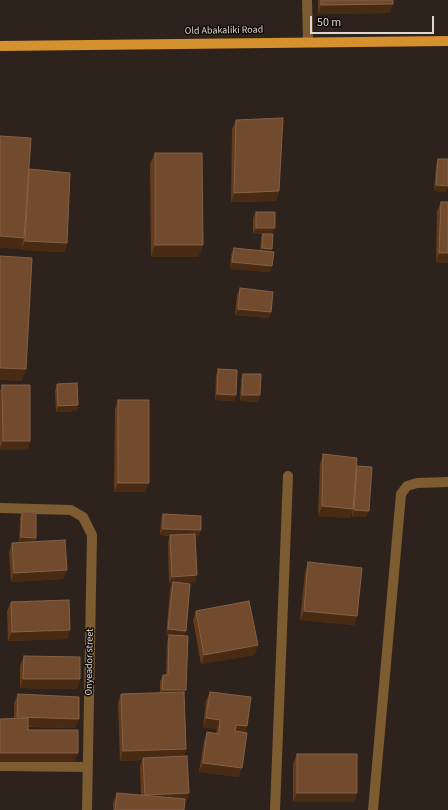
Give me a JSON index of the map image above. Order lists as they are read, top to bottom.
{
  "streets": {
    "main road": ["Old Abakaliki Road"],
    "street": ["Onyeador street"]
  },
  "scale_bar": "50 m"
}
